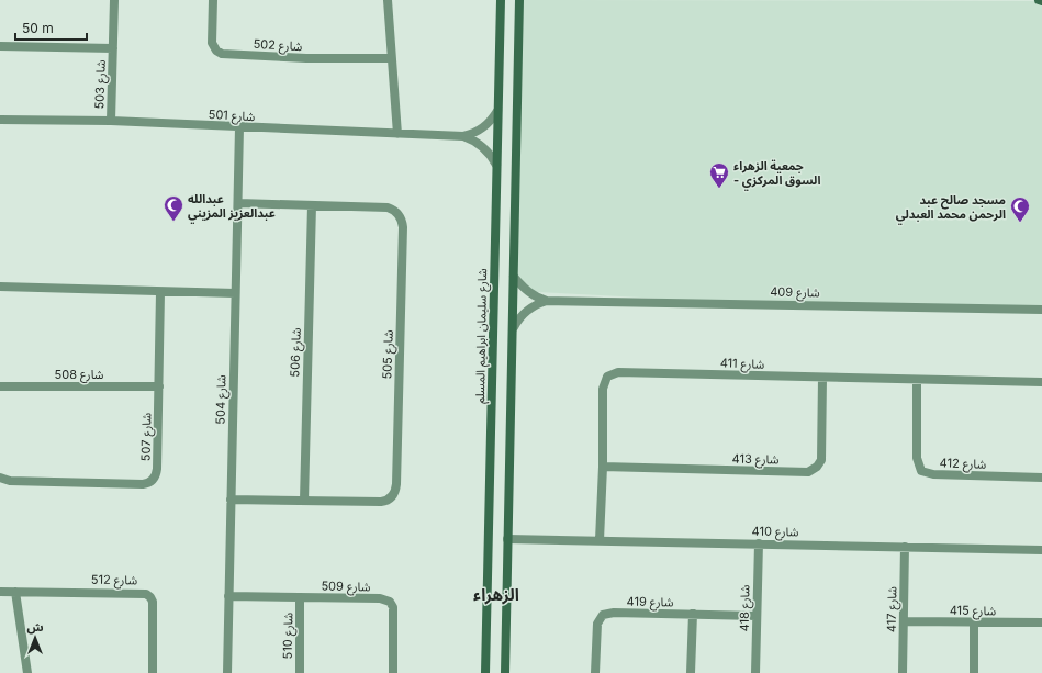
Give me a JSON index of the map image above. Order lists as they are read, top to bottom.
{
  "streets": {
    "street": [
      "شارع 502",
      "شارع 503",
      "شارع 501",
      "شارع 409",
      "شارع سليمان ابراهيم المسلم",
      "شارع 506",
      "شارع 505",
      "شارع 411",
      "شارع 508",
      "شارع 504",
      "شارع 507",
      "شارع 413",
      "شارع 412",
      "شارع 410",
      "شارع 512",
      "شارع 509",
      "شارع 419",
      "شارع 418",
      "شارع 417",
      "شارع 415",
      "شارع 510"
    ]
  },
  "crossings": [
    ["شارع 503", "شارع 501"],
    ["شارع 501", "شارع سليمان ابراهيم المسلم"],
    ["شارع 501", "شارع 504"],
    ["شارع 506", "شارع 505"],
    ["شارع 505", "شارع 504"],
    ["شارع 411", "شارع 413"],
    ["شارع 411", "شارع 412"],
    ["شارع 411", "شارع 410"],
    ["شارع 508", "شارع 507"],
    ["شارع 504", "شارع 509"],
    ["شارع 410", "شارع 418"],
    ["شارع 410", "شارع 417"],
    ["شارع 509", "شارع 510"],
    ["شارع 419", "شارع 418"],
    ["شارع 417", "شارع 415"]
  ],
  "districts": ["الزهراء"],
  "places": {
    "supermarket": ["جمعية الزهراء - السوق المركزي"],
    "mosque": ["عبدالله عبدالعزيز المزيني", "مسجد صالح عبد الرحمن محمد العبدلي"]
  },
  "scale_bar": "50 m",
  "north": "top"
}
